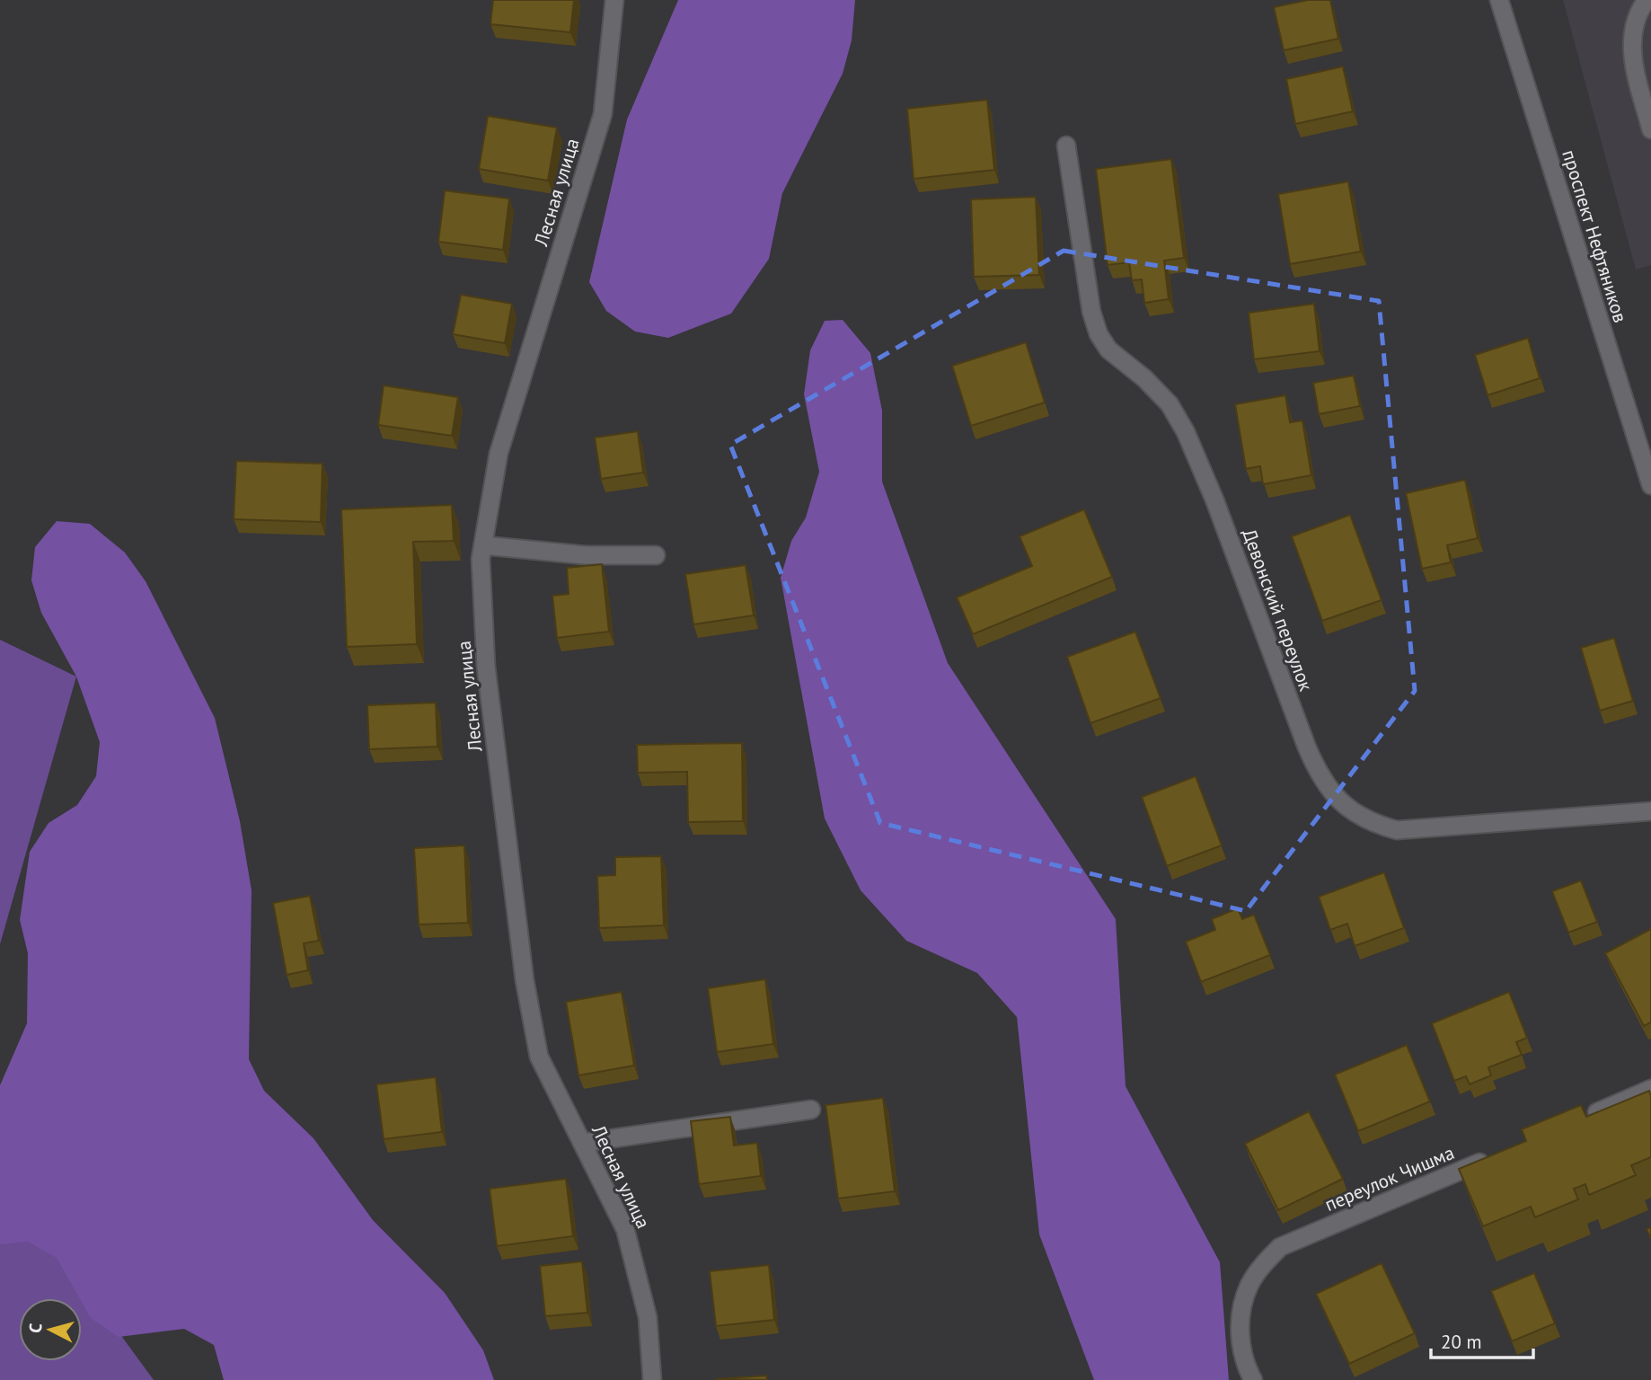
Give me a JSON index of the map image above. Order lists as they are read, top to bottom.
{
  "streets": {
    "street": [
      "Лесная улица",
      "проспект Нефтяников",
      "Девонский переулок",
      "переулок Чишма"
    ]
  },
  "scale_bar": "20 m",
  "north": "left"
}
